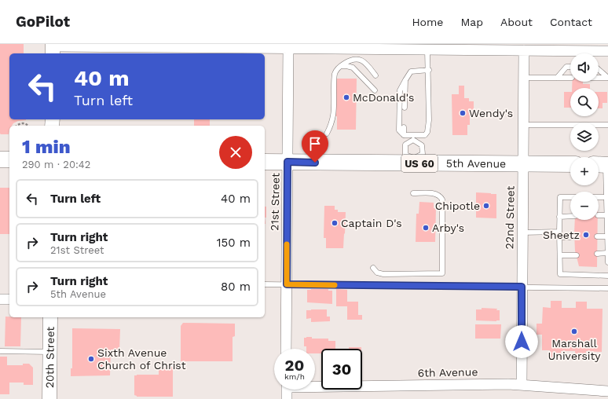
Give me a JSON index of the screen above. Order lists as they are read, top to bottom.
{
  "streets": {
    "main road": ["US 60", "5th Avenue", "20th Street"],
    "street": ["21st Street", "22nd Street", "6th Avenue"]
  },
  "crossings": [
    ["5th Avenue", "21st Street"],
    ["5th Avenue", "22nd Street"],
    ["22nd Street", "6th Avenue"]
  ],
  "places": [
    "McDonald's",
    "Wendy's",
    "Chipotle",
    "Captain D's",
    "Arby's",
    "Sheetz",
    "Marshall University",
    "Sixth Avenue Church of Christ"
  ],
  "page": {
    "header": "GoPilot",
    "nav": [
      "Home",
      "Map",
      "About",
      "Contact"
    ],
    "map_buttons": ["+", "−"],
    "turn": ["40 m", "Turn left"],
    "heading": ["1 min", "290 m · 20:42"],
    "list": [
      {
        "name": "Turn left",
        "value": "40 m"
      },
      {
        "name": "Turn right",
        "note": "21st Street",
        "value": "150 m"
      },
      {
        "name": "Turn right",
        "note": "5th Avenue",
        "value": "80 m"
      }
    ],
    "speed": "20 km/h",
    "limit": "30"
  }
}
